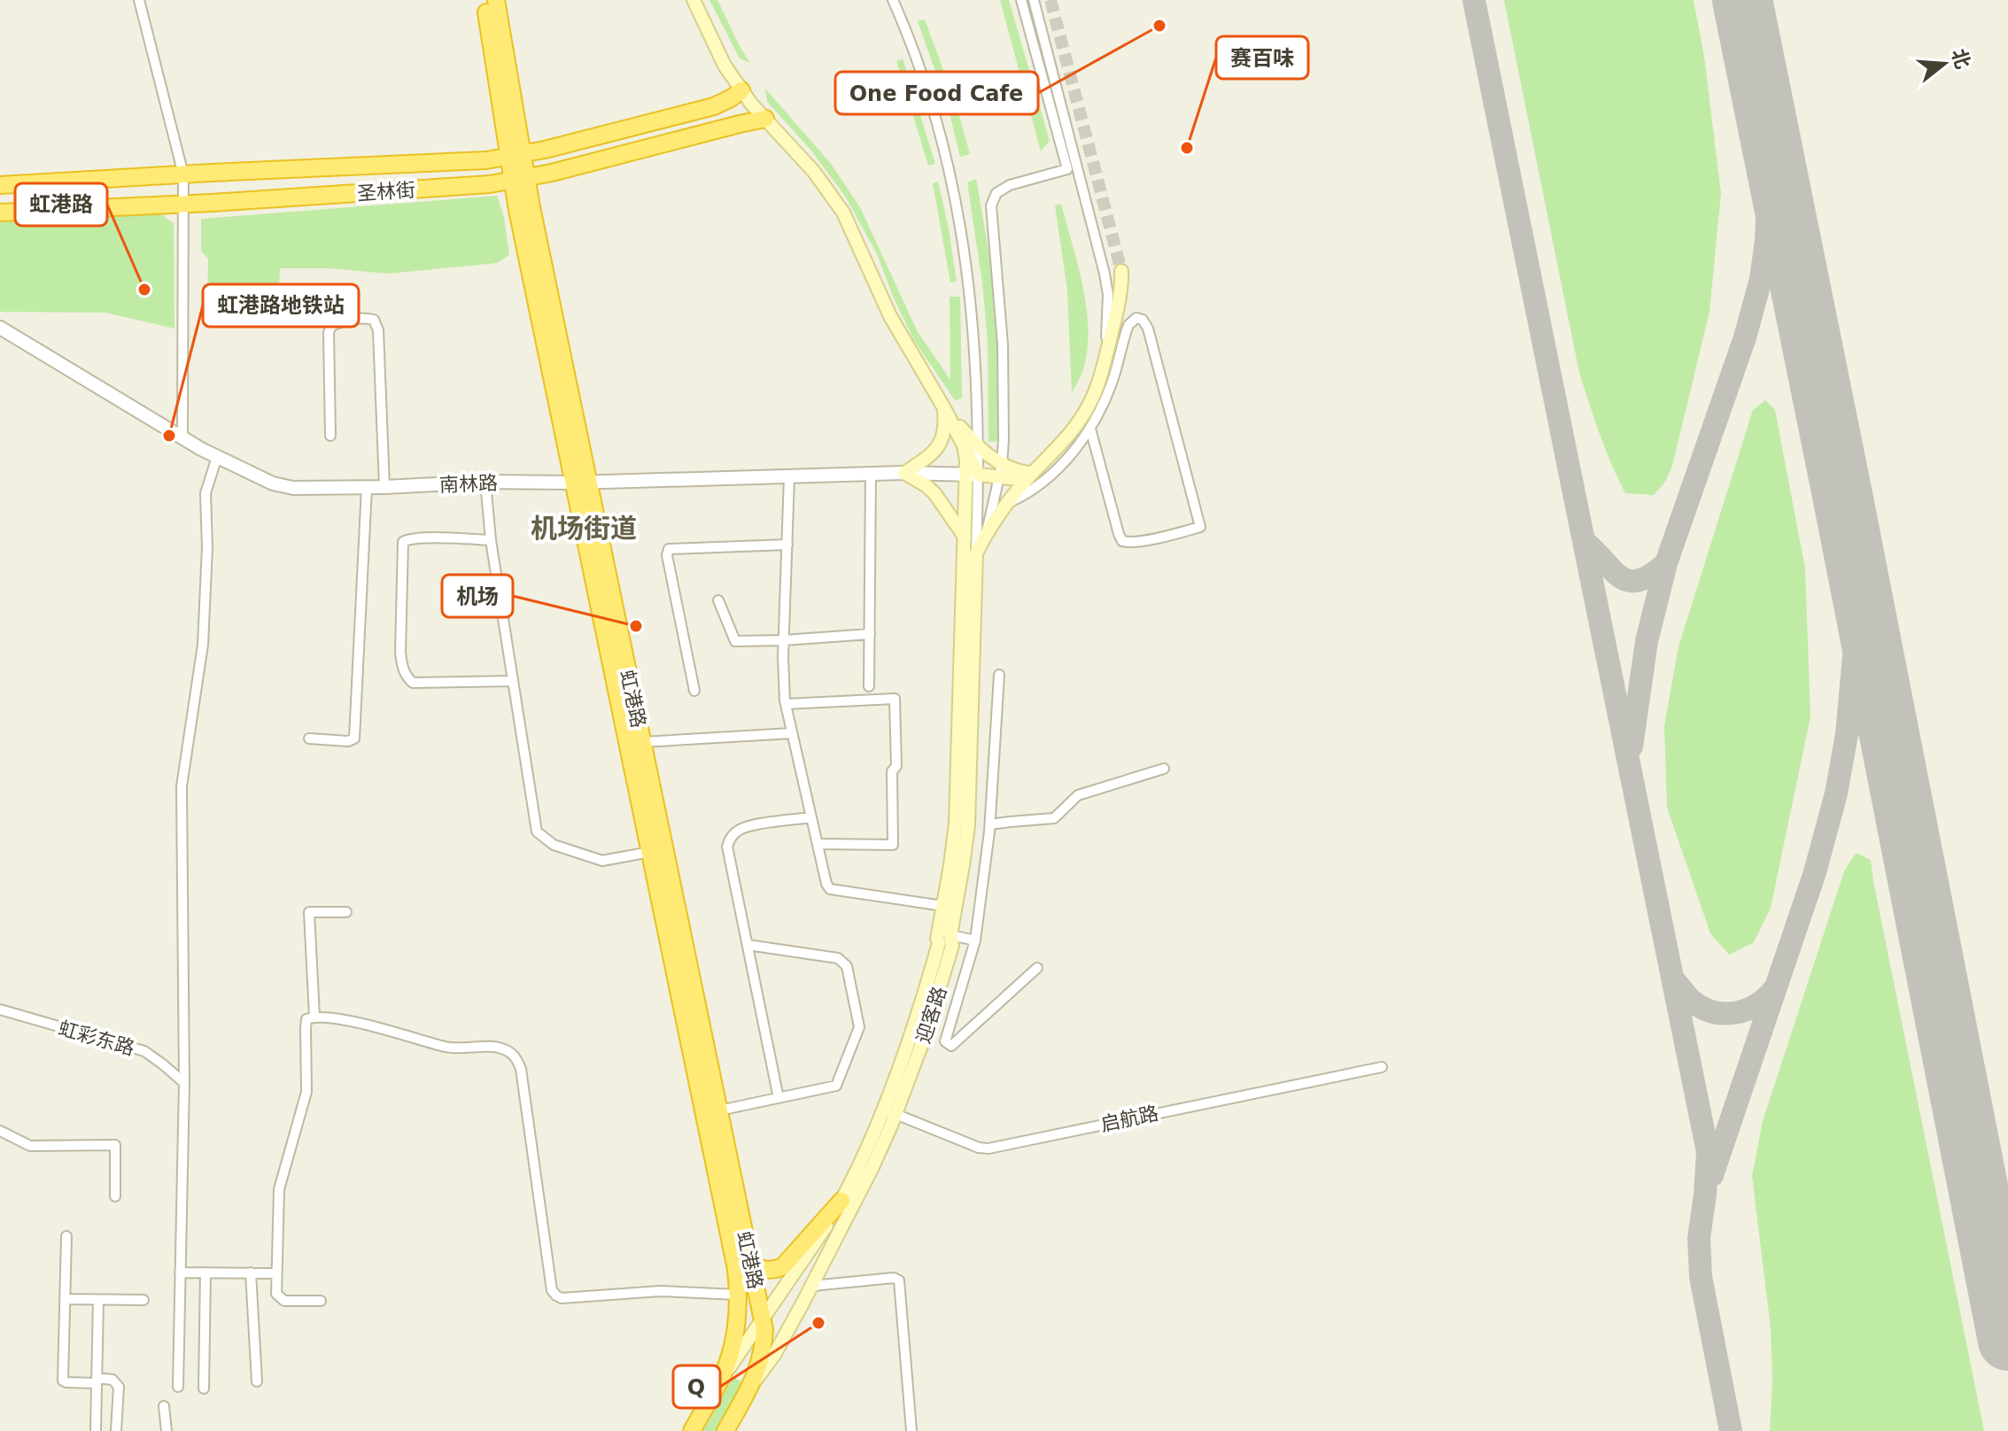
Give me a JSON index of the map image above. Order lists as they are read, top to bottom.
{
  "streets": {
    "highway": ["圣林街", "虹港路", "迎客路"],
    "street": ["南林路", "虹彩东路", "启航路"]
  },
  "crossings": [
    ["圣林街", "虹港路"],
    ["南林路", "虹港路"],
    ["南林路", "迎客路"],
    ["虹港路", "迎客路"],
    ["迎客路", "启航路"]
  ],
  "districts": ["机场街道"],
  "places": [
    "One Food Cafe",
    "赛百味",
    "虹港路",
    "虹港路地铁站",
    "机场",
    "Q"
  ],
  "north": "right"
}
